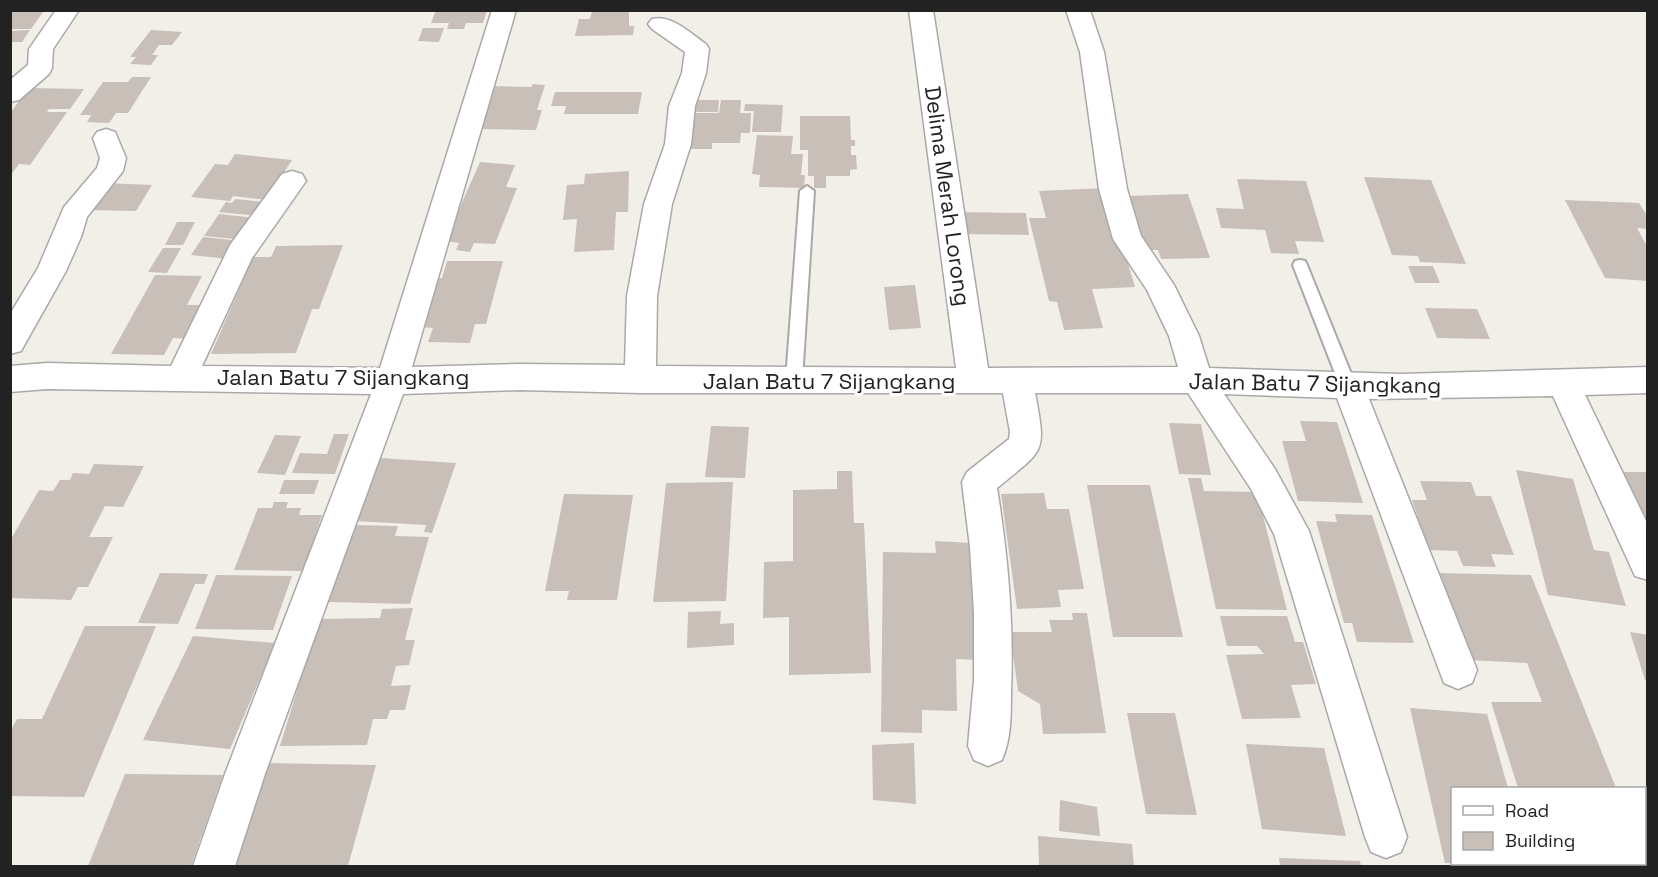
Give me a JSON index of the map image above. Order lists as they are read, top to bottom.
{
  "streets": {
    "street": ["Delima Merah Lorong", "Jalan Batu 7 Sijangkang"]
  },
  "crossings": [
    ["Delima Merah Lorong", "Jalan Batu 7 Sijangkang"]
  ],
  "legend": ["Road", "Building"]
}
